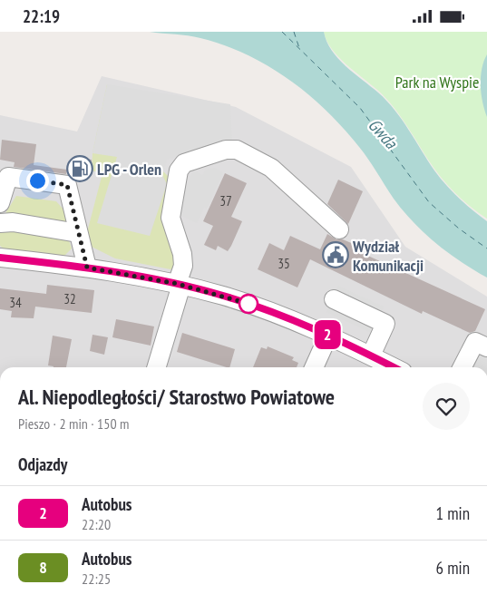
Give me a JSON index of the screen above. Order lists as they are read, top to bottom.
{
  "water": ["Gwda"],
  "parks": ["Park na Wyspie"],
  "places": {
    "fuel station": ["LPG - Orlen"],
    "public building": ["Wydział Komunikacji"]
  },
  "lines": ["bus line 2"],
  "house_numbers": [
    "37",
    "35",
    "32",
    "34"
  ],
  "page": {
    "status": "22:19",
    "on_map": "2",
    "heading": [
      ["Al. Niepodległości/ Starostwo Powiatowe", "Pieszo · 2 min · 150 m"],
      "Odjazdy"
    ],
    "list": [
      {
        "mark": "2",
        "name": "Autobus",
        "note": "22:20",
        "value": "1 min"
      },
      {
        "mark": "8",
        "name": "Autobus",
        "note": "22:25",
        "value": "6 min"
      }
    ]
  }
}
